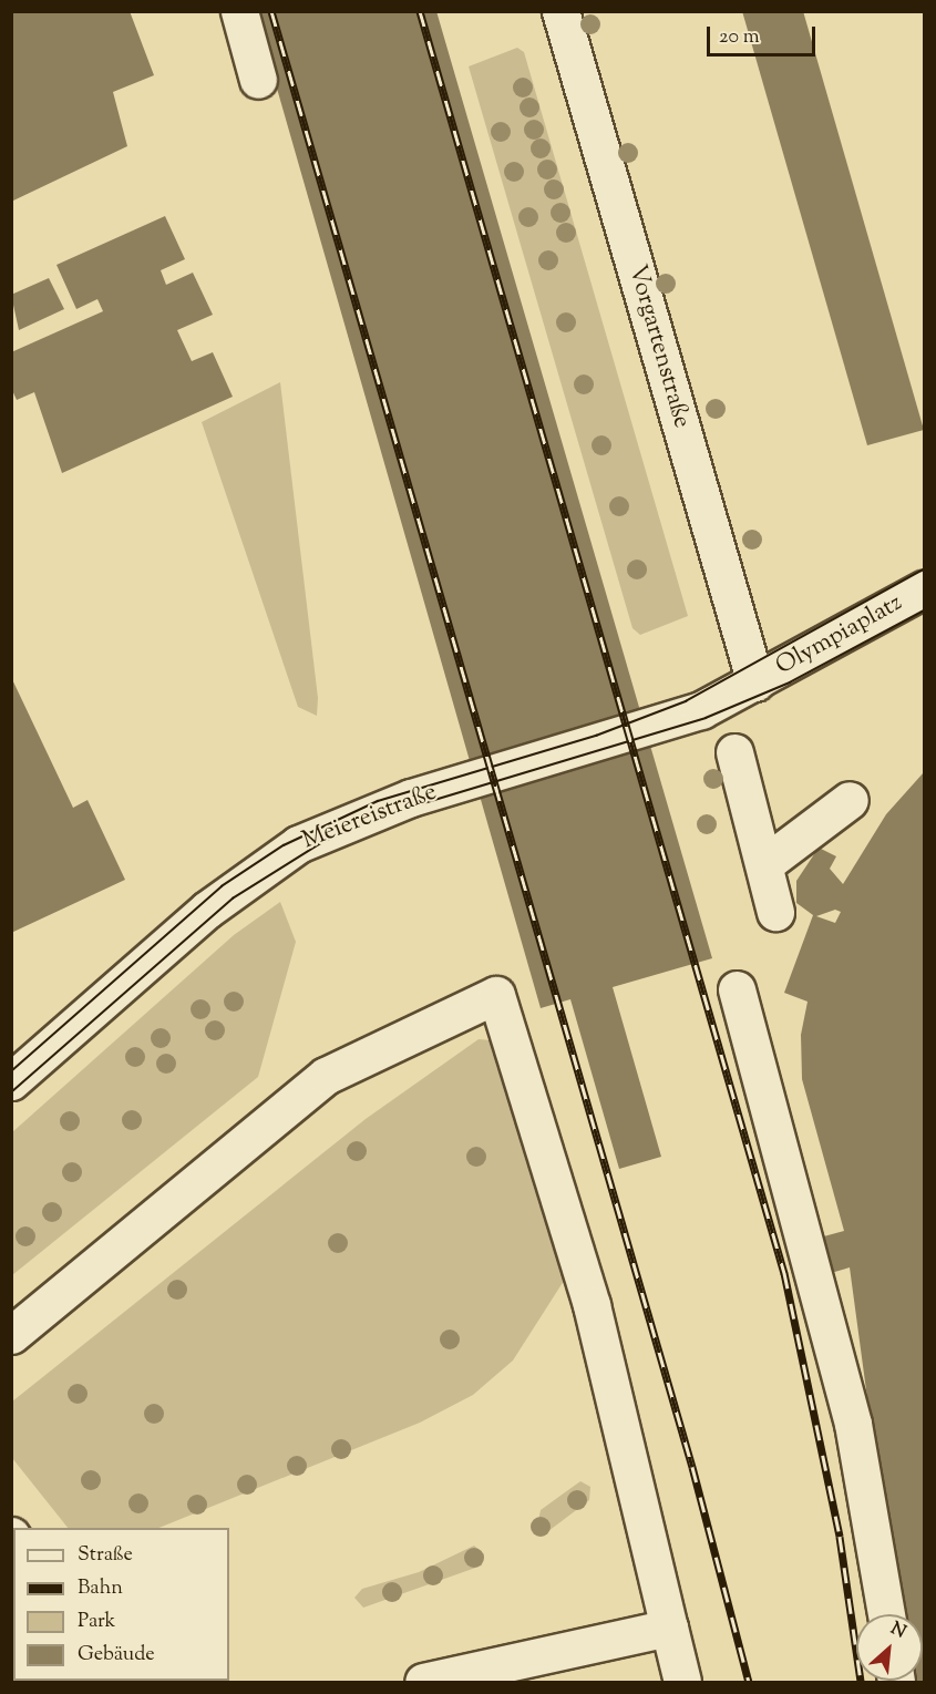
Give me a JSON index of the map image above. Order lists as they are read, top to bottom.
{
  "streets": {
    "street": ["Vorgartenstraße", "Olympiaplatz", "Meiereistraße"]
  },
  "crossings": [
    ["Vorgartenstraße", "Olympiaplatz"],
    ["Vorgartenstraße", "Meiereistraße"],
    ["Olympiaplatz", "Meiereistraße"]
  ],
  "legend": [
    "Straße",
    "Bahn",
    "Park",
    "Gebäude"
  ],
  "scale_bar": "20 m",
  "north": "top right"
}
